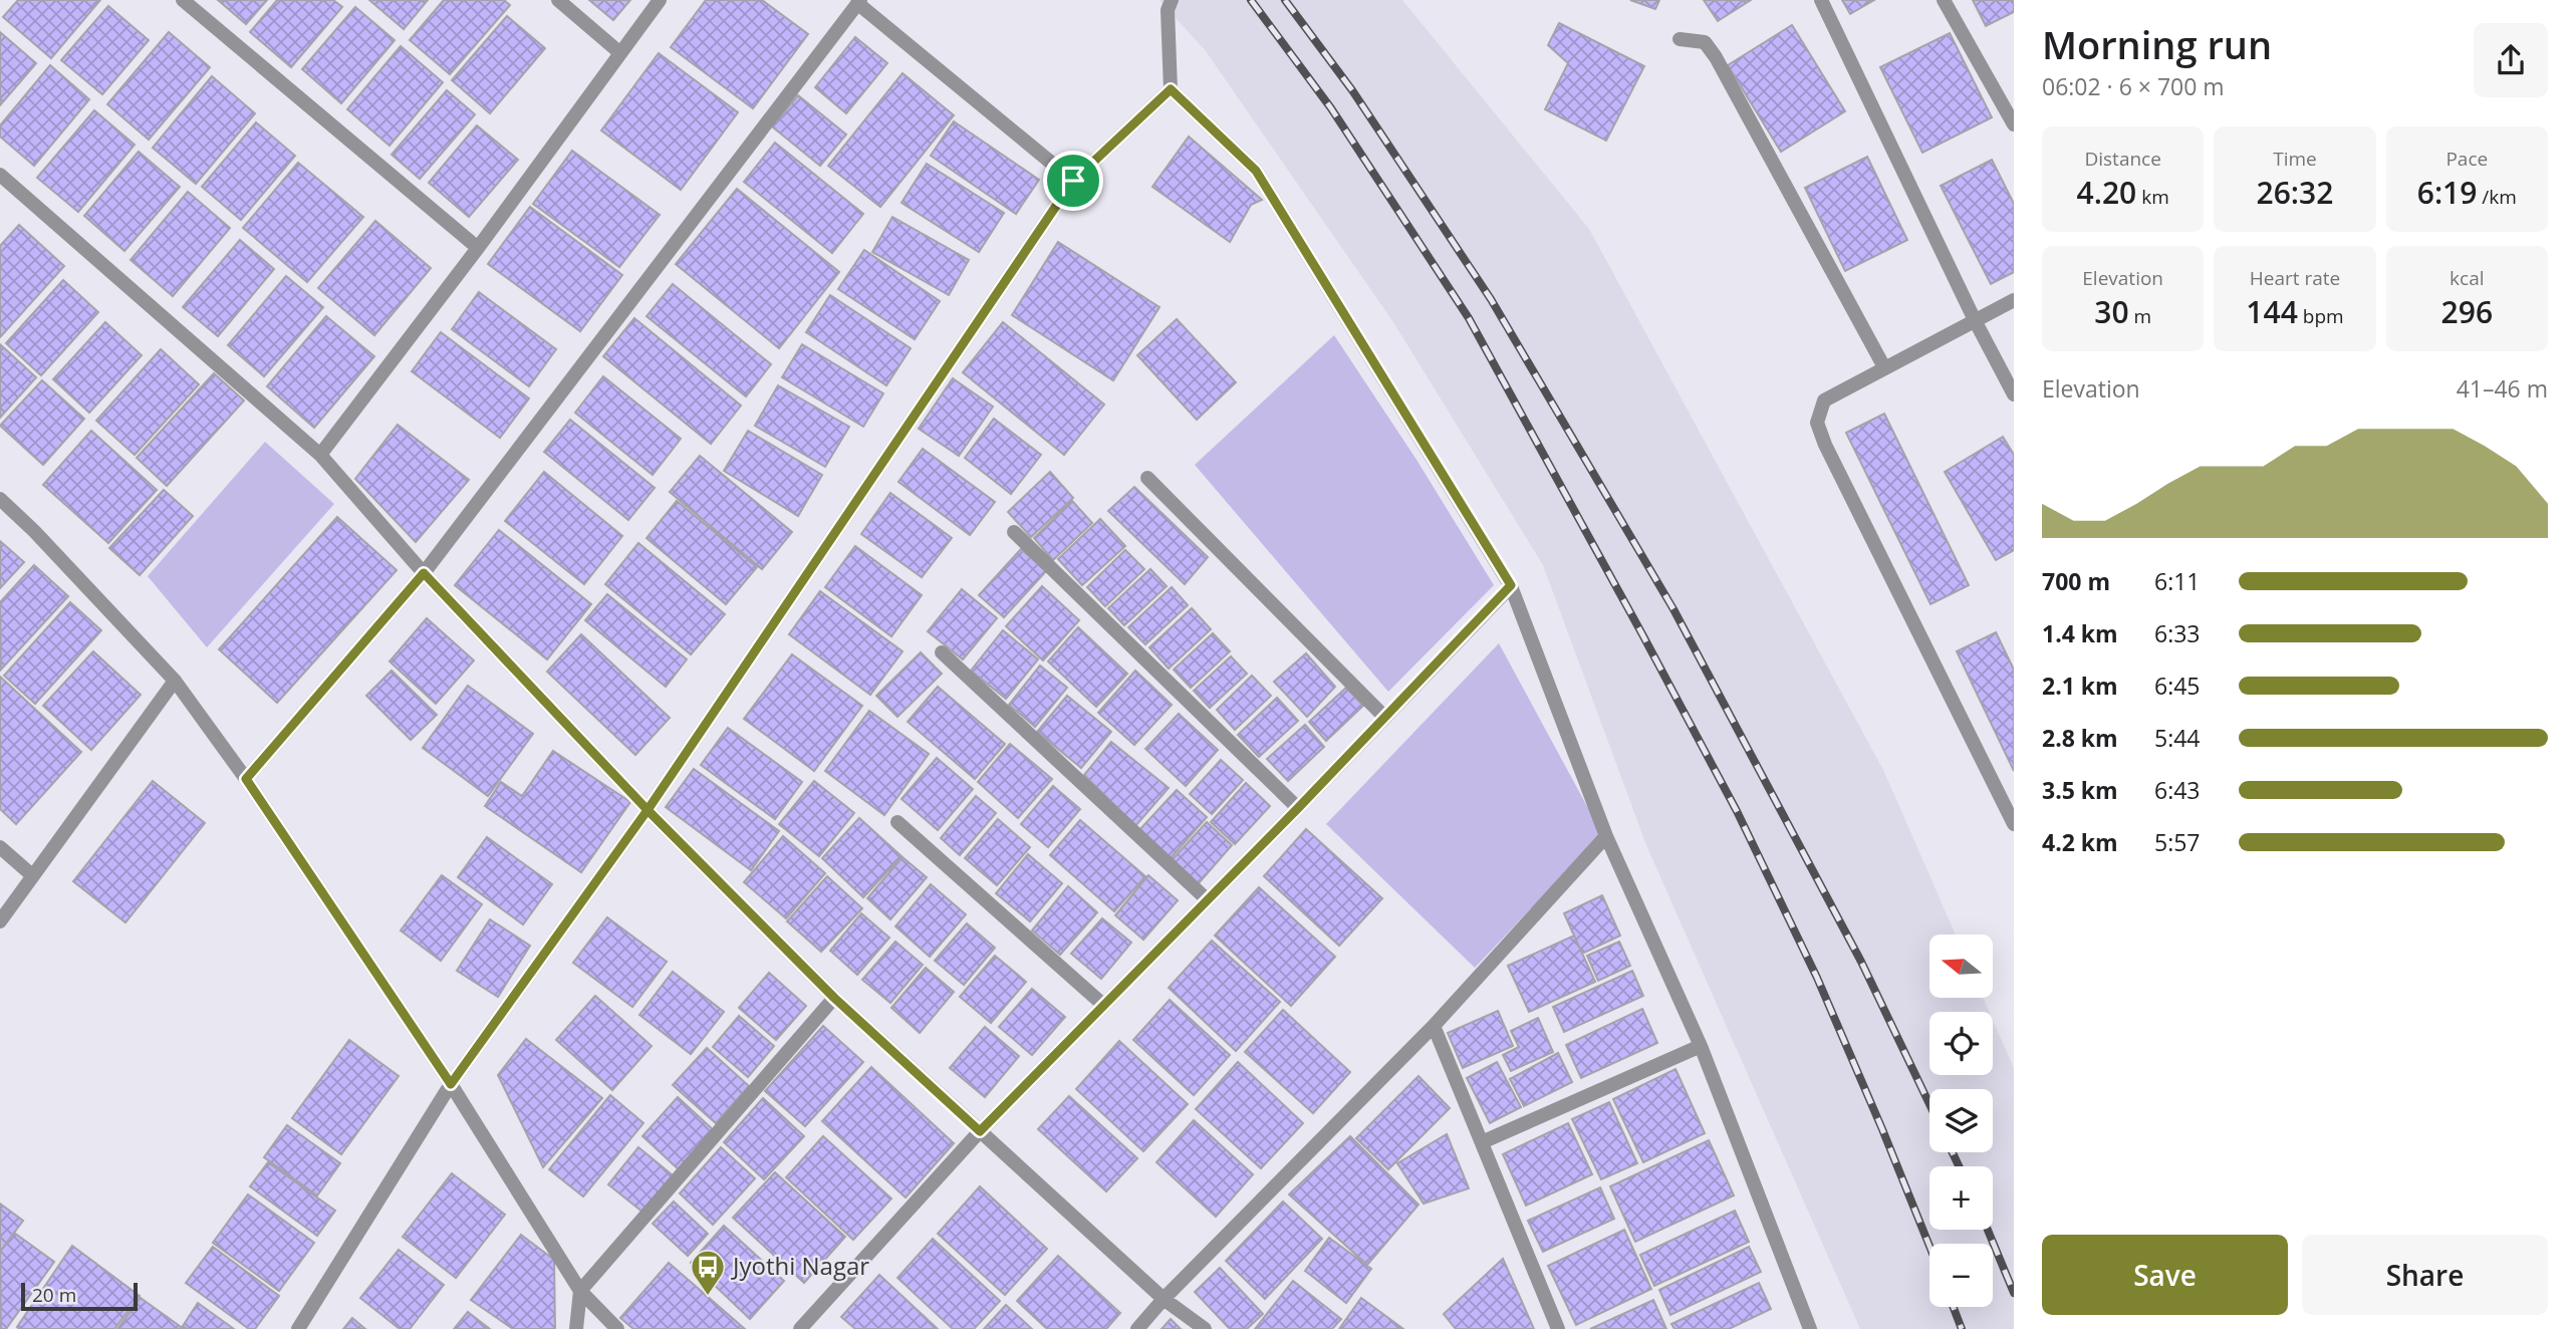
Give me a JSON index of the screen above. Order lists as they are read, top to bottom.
{
  "places": {
    "bus stop": ["Jyothi Nagar"]
  },
  "scale_bar": "20 m",
  "north": "left",
  "page": {
    "heading": ["Morning run", "06:02 · 6 × 700 m"],
    "stats": [
      ["Distance", "4.20 km"],
      ["Time", "26:32"],
      ["Pace", "6:19 /km"],
      ["Elevation", "30 m"],
      ["Heart rate", "144 bpm"],
      ["kcal", "296"]
    ],
    "chart": ["Elevation", "41–46 m"],
    "list": [
      {
        "name": "700 m",
        "note": "6:11"
      },
      {
        "name": "1.4 km",
        "note": "6:33"
      },
      {
        "name": "2.1 km",
        "note": "6:45"
      },
      {
        "name": "2.8 km",
        "note": "5:44"
      },
      {
        "name": "3.5 km",
        "note": "6:43"
      },
      {
        "name": "4.2 km",
        "note": "5:57"
      }
    ],
    "map_buttons": ["+", "−"],
    "buttons": ["Save", "Share"],
    "scale": "20 m"
  }
}
